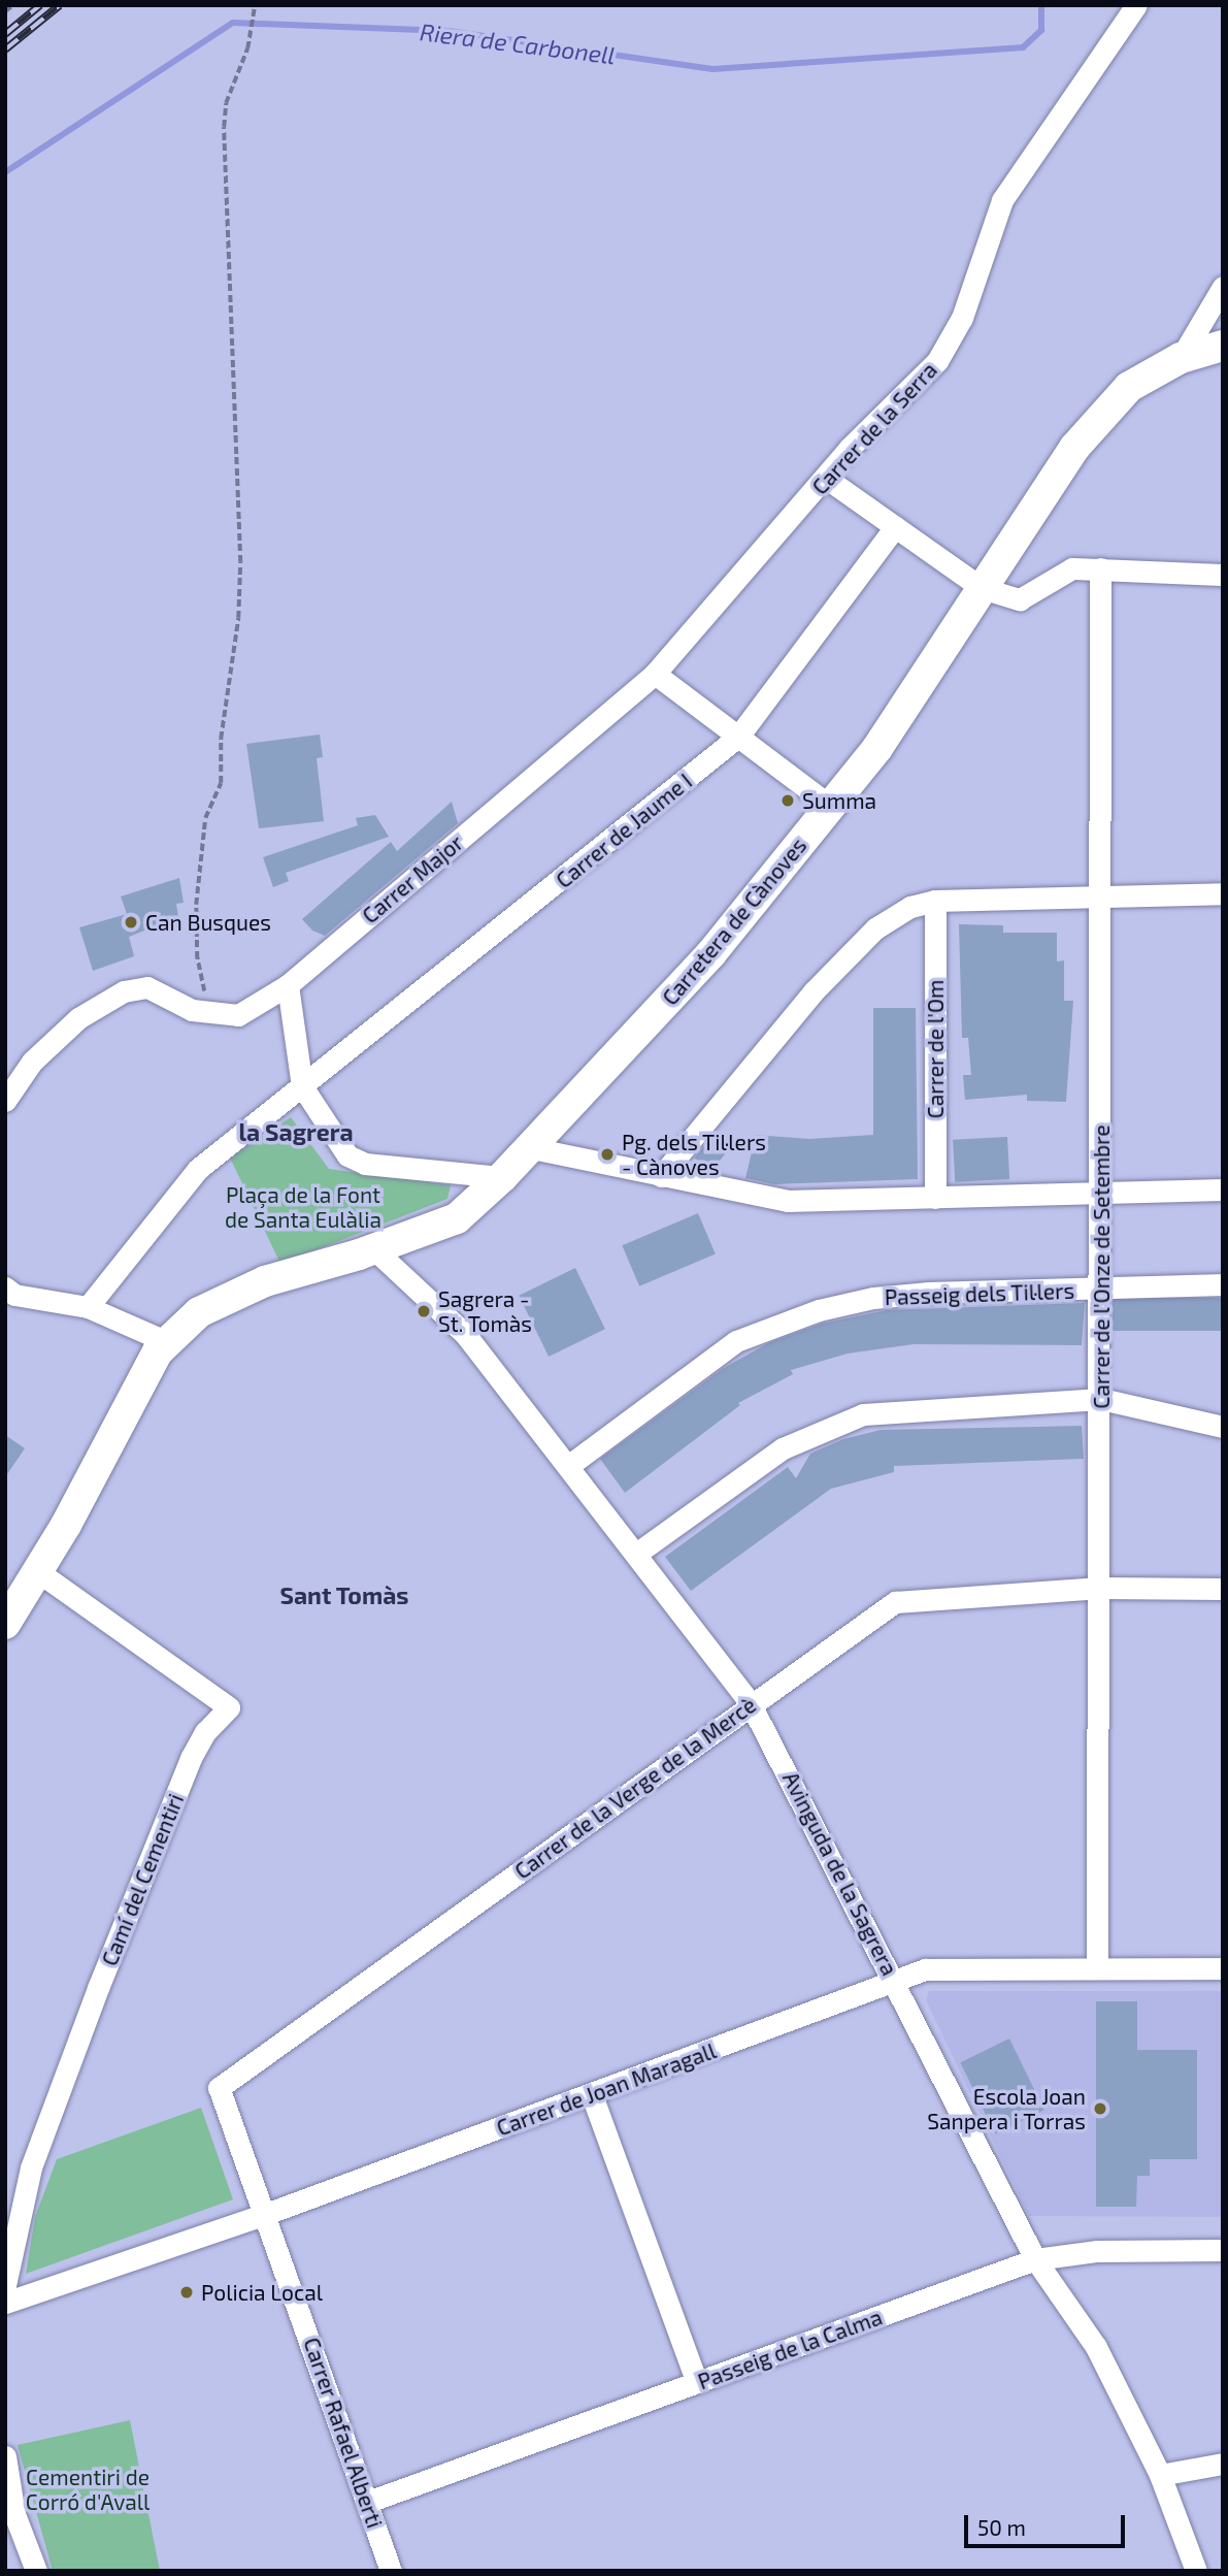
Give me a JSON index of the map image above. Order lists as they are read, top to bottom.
{
  "streets": {
    "street": [
      "Carrer de la Serra",
      "Carrer de Jaume I",
      "Carrer Major",
      "Carretera de Cànoves",
      "Carrer de l'Om",
      "Carrer de l'Onze de Setembre",
      "Passeig dels Til·lers",
      "Carrer de la Verge de la Mercè",
      "Avinguda de la Sagrera",
      "Camí del Cementiri",
      "Carrer de Joan Maragall",
      "Passeig de la Calma",
      "Carrer Rafael Alberti"
    ]
  },
  "crossings": [
    ["Carrer de la Serra", "Carrer Major"],
    ["Carretera de Cànoves", "Avinguda de la Sagrera"],
    ["Carretera de Cànoves", "Camí del Cementiri"],
    ["Carrer de l'Onze de Setembre", "Passeig dels Til·lers"],
    ["Carrer de l'Onze de Setembre", "Carrer de la Verge de la Mercè"],
    ["Carrer de l'Onze de Setembre", "Carrer de Joan Maragall"],
    ["Passeig dels Til·lers", "Avinguda de la Sagrera"],
    ["Carrer de la Verge de la Mercè", "Avinguda de la Sagrera"],
    ["Carrer de la Verge de la Mercè", "Carrer de Joan Maragall"],
    ["Carrer de la Verge de la Mercè", "Carrer Rafael Alberti"],
    ["Avinguda de la Sagrera", "Carrer de Joan Maragall"],
    ["Avinguda de la Sagrera", "Passeig de la Calma"],
    ["Carrer de Joan Maragall", "Carrer Rafael Alberti"],
    ["Passeig de la Calma", "Carrer Rafael Alberti"]
  ],
  "districts": ["la Sagrera", "Sant Tomàs"],
  "water": ["Riera de Carbonell"],
  "parks": ["Plaça de la Font de Santa Eulàlia", "Cementiri de Corró d'Avall"],
  "places": [
    "Summa",
    "Can Busques",
    "Pg. dels Til·lers - Cànoves",
    "Sagrera - St. Tomàs",
    "Escola Joan Sanpera i Torras",
    "Policia Local"
  ],
  "scale_bar": "50 m"
}
